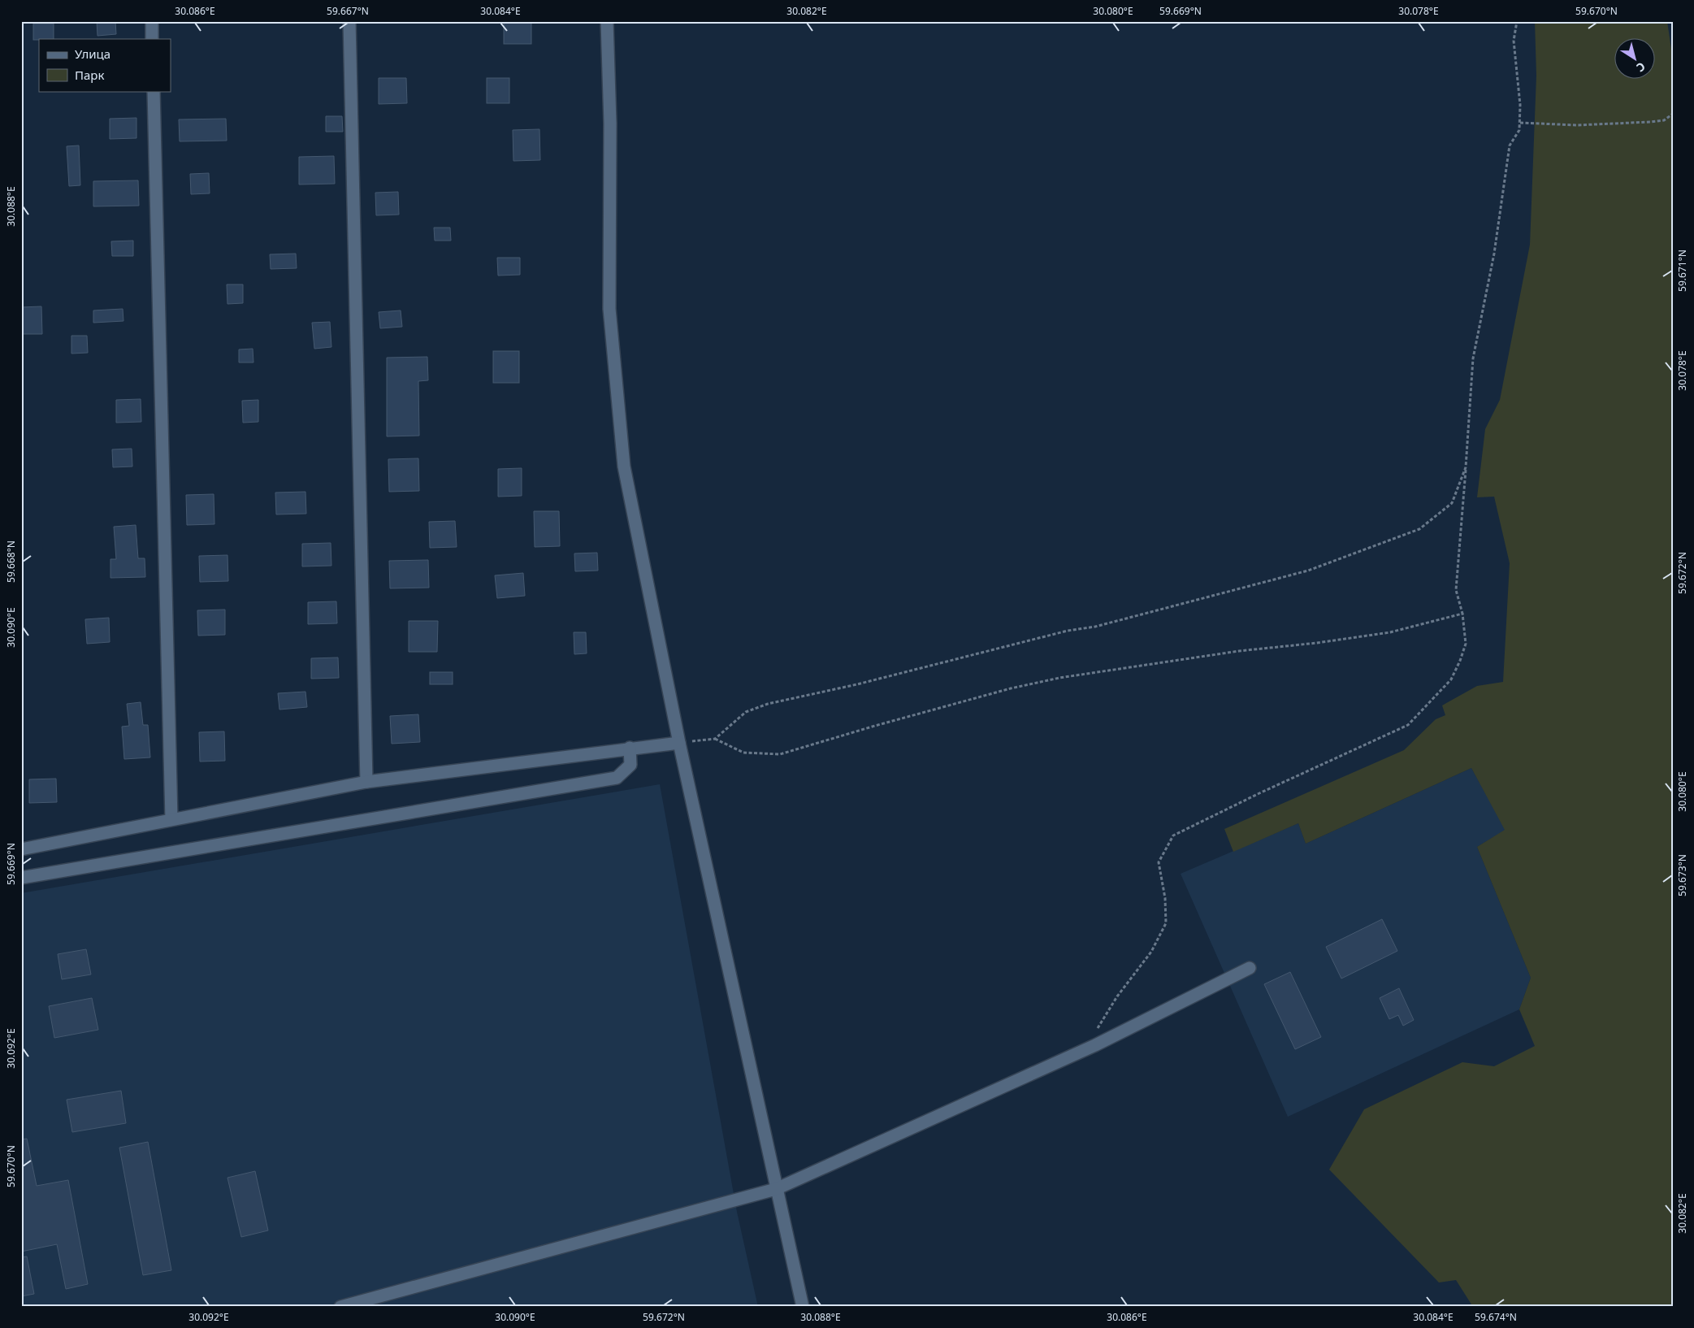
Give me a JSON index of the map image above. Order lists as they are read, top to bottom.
{
  "legend": ["Улица", "Парк"],
  "north": "bottom right",
  "coordinates": [
    "30.086°E",
    "59.667°N",
    "30.084°E",
    "30.082°E",
    "30.080°E",
    "59.669°N",
    "30.078°E",
    "59.670°N",
    "30.088°E",
    "59.671°N",
    "59.668°N",
    "59.672°N",
    "30.090°E",
    "59.673°N",
    "30.092°E",
    "59.674°N"
  ]
}
